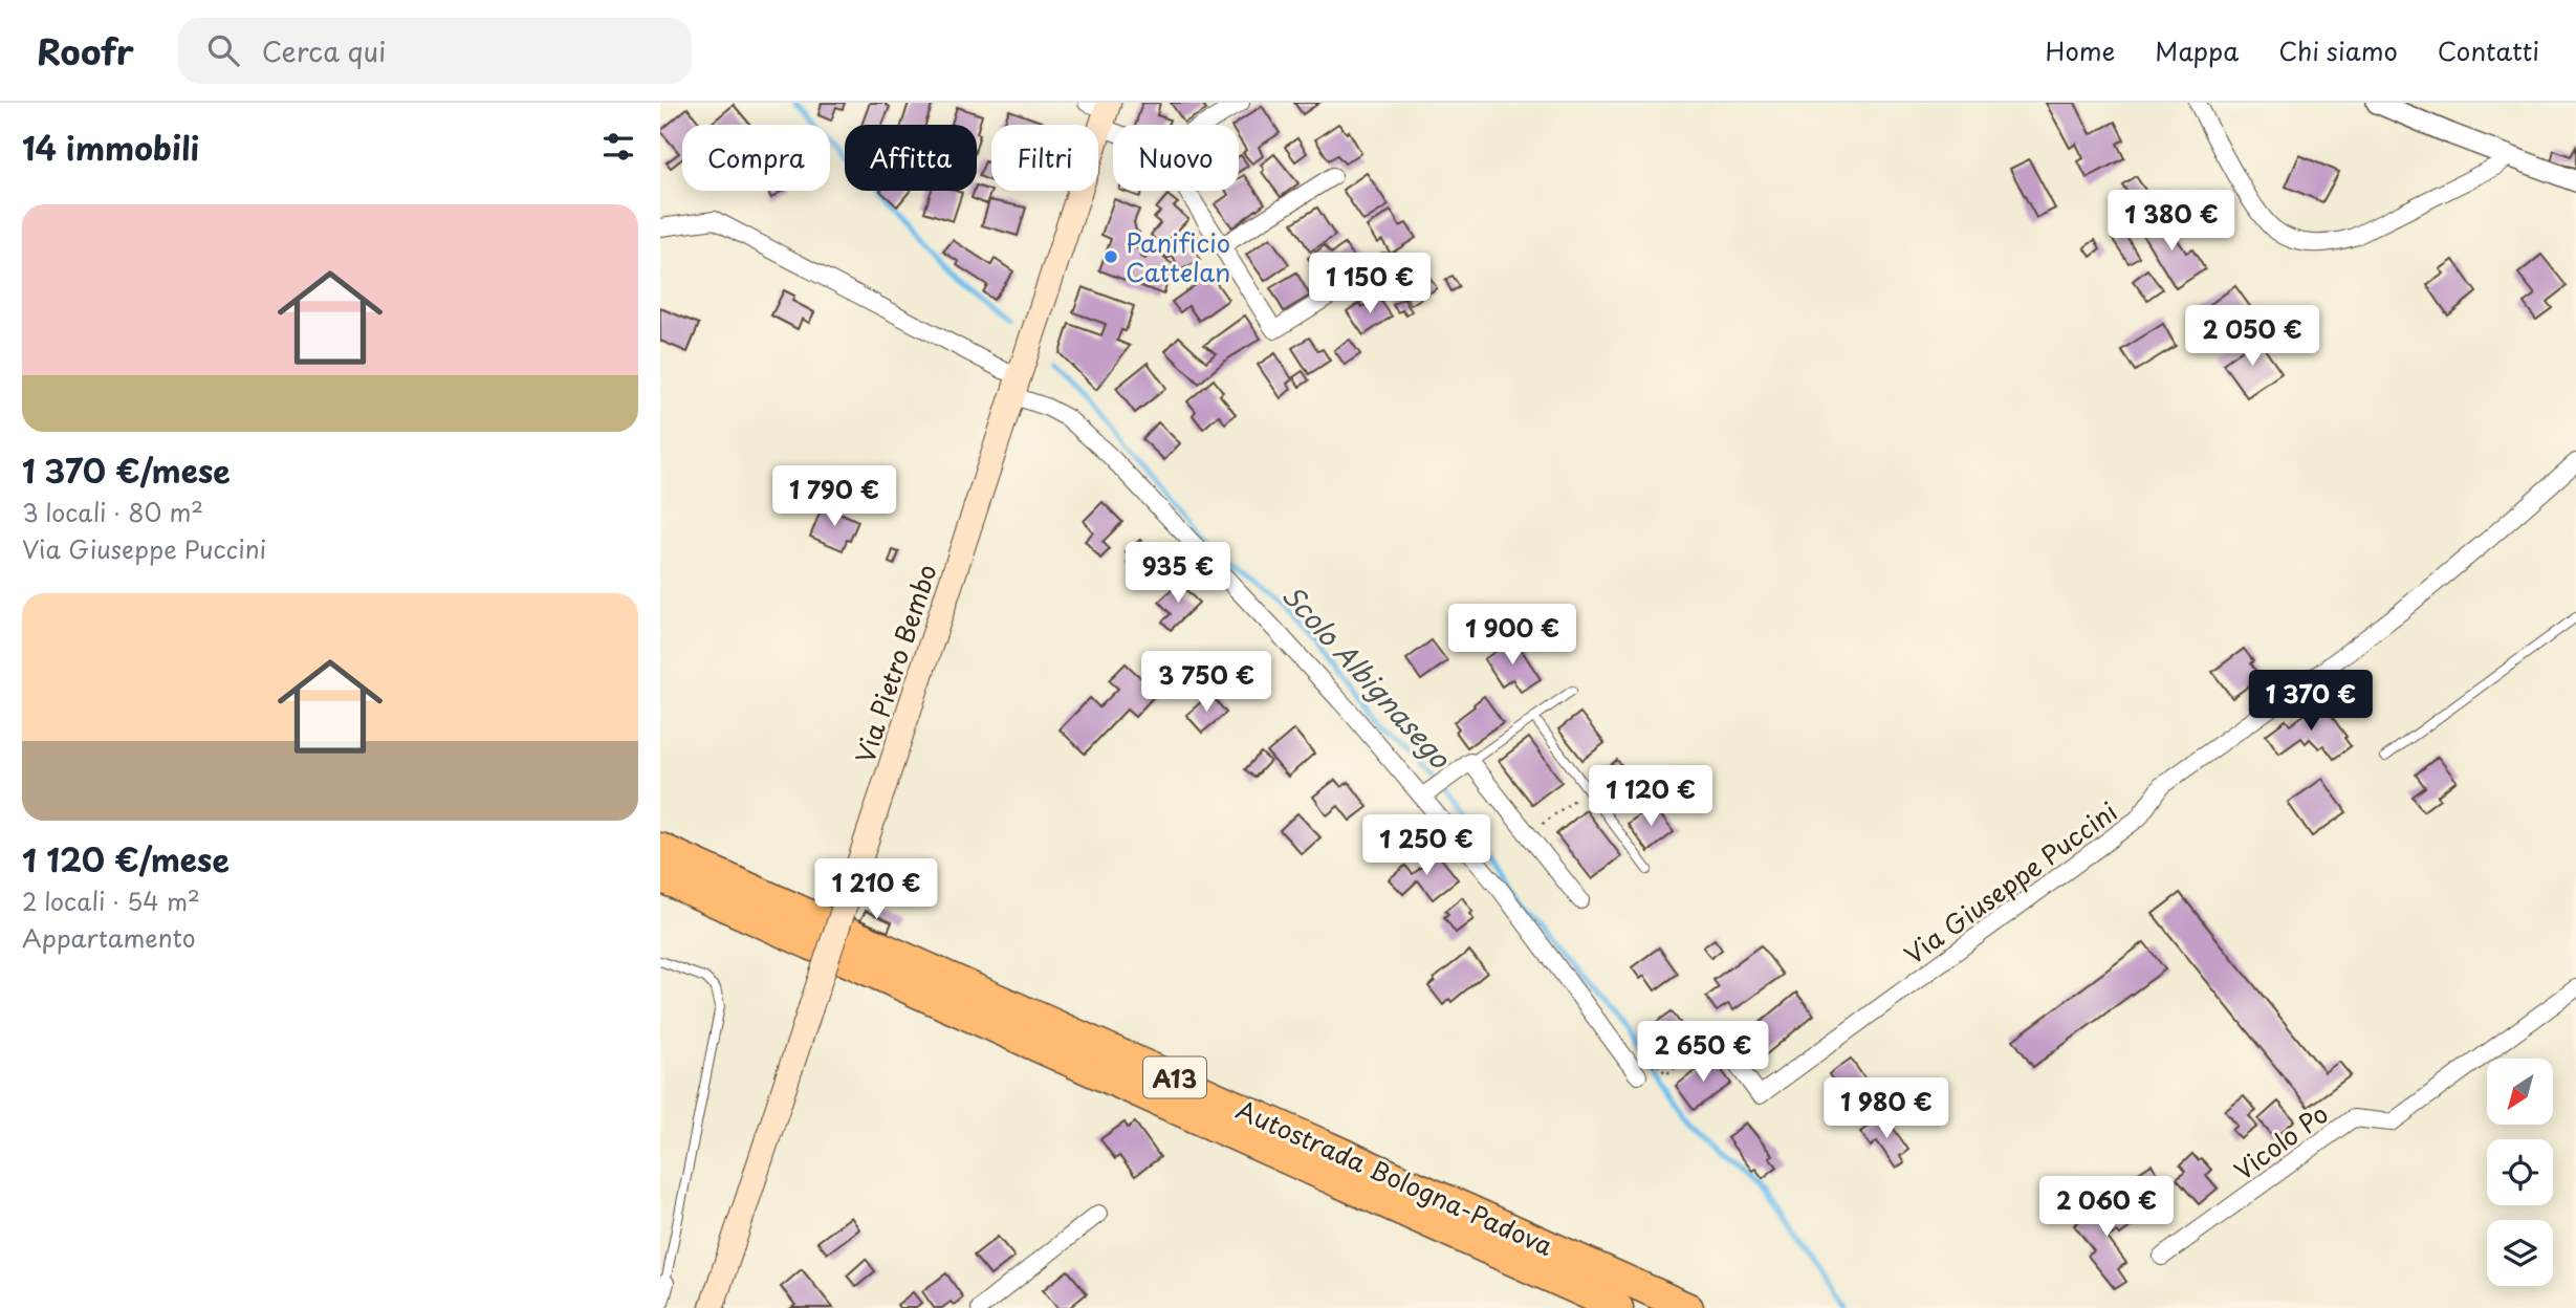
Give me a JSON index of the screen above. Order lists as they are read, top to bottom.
{
  "streets": {
    "highway": ["A13", "Autostrada Bologna-Padova"],
    "main road": ["Via Pietro Bembo"],
    "street": ["Via Giuseppe Puccini", "Vicolo Po"]
  },
  "water": ["Scolo Albignasego"],
  "places": ["Panificio Cattelan"],
  "north": "bottom left",
  "page": {
    "header": "Roofr",
    "search": "Cerca qui",
    "nav": [
      "Home",
      "Mappa",
      "Chi siamo",
      "Contatti"
    ],
    "heading": "14 immobili",
    "chip": [
      "Compra",
      "Affitta",
      "Filtri",
      "Nuovo"
    ],
    "price": [
      "1 380 €",
      "1 150 €",
      "2 050 €",
      "1 790 €",
      "935 €",
      "1 900 €",
      "3 750 €",
      "1 370 €",
      "1 120 €",
      "1 250 €",
      "1 210 €",
      "2 650 €",
      "1 980 €",
      "2 060 €"
    ],
    "list": [
      {
        "name": "1 370 €/mese",
        "note": "3 locali · 80 m² · Via Giuseppe Puccini"
      },
      {
        "name": "1 120 €/mese",
        "note": "2 locali · 54 m² · Appartamento"
      }
    ]
  }
}
